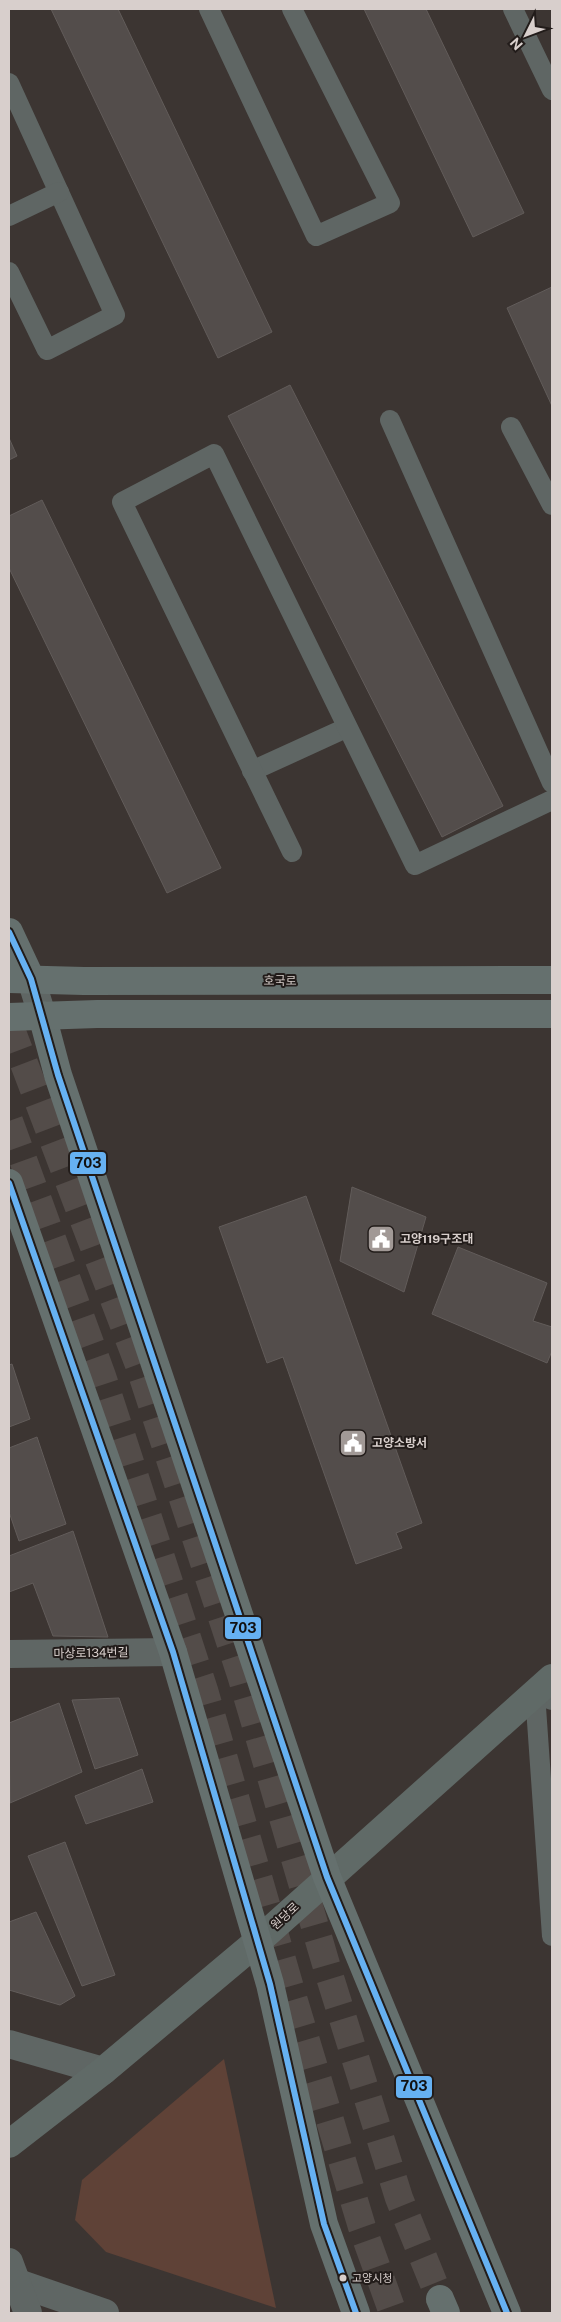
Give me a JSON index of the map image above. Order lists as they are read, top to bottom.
{
  "streets": {
    "main road": ["호국로", "원당로"],
    "street": ["마상로134번길"]
  },
  "places": {
    "public building": ["고양119구조대", "고양소방서"],
    "other": ["고양시청"]
  },
  "lines": ["transit line 703"],
  "north": "bottom left"
}
